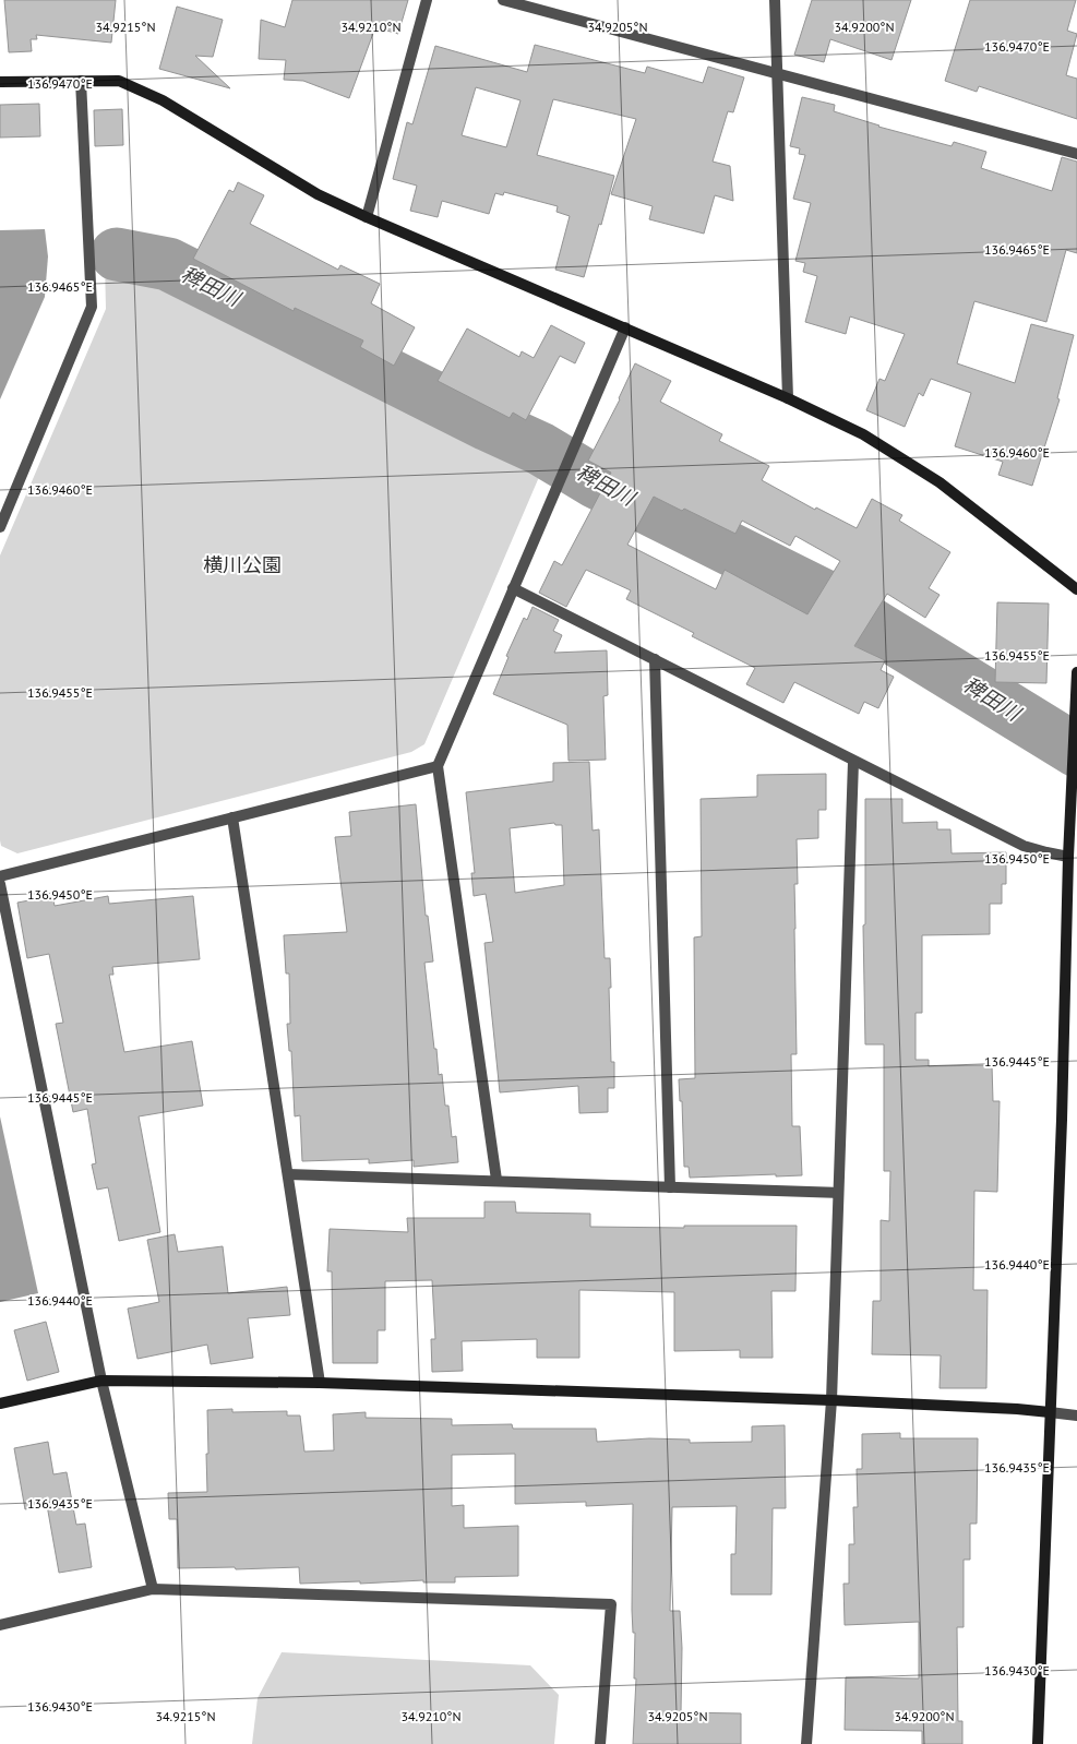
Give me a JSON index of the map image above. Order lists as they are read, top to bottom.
{
  "water": ["稗田川"],
  "parks": ["横川公園"],
  "coordinates": [
    "34.9215°N",
    "34.9210°N",
    "34.9205°N",
    "34.9200°N",
    "136.9470°E",
    "136.9465°E",
    "136.9460°E",
    "136.9455°E",
    "136.9450°E",
    "136.9445°E",
    "136.9440°E",
    "136.9435°E",
    "136.9430°E"
  ]
}
